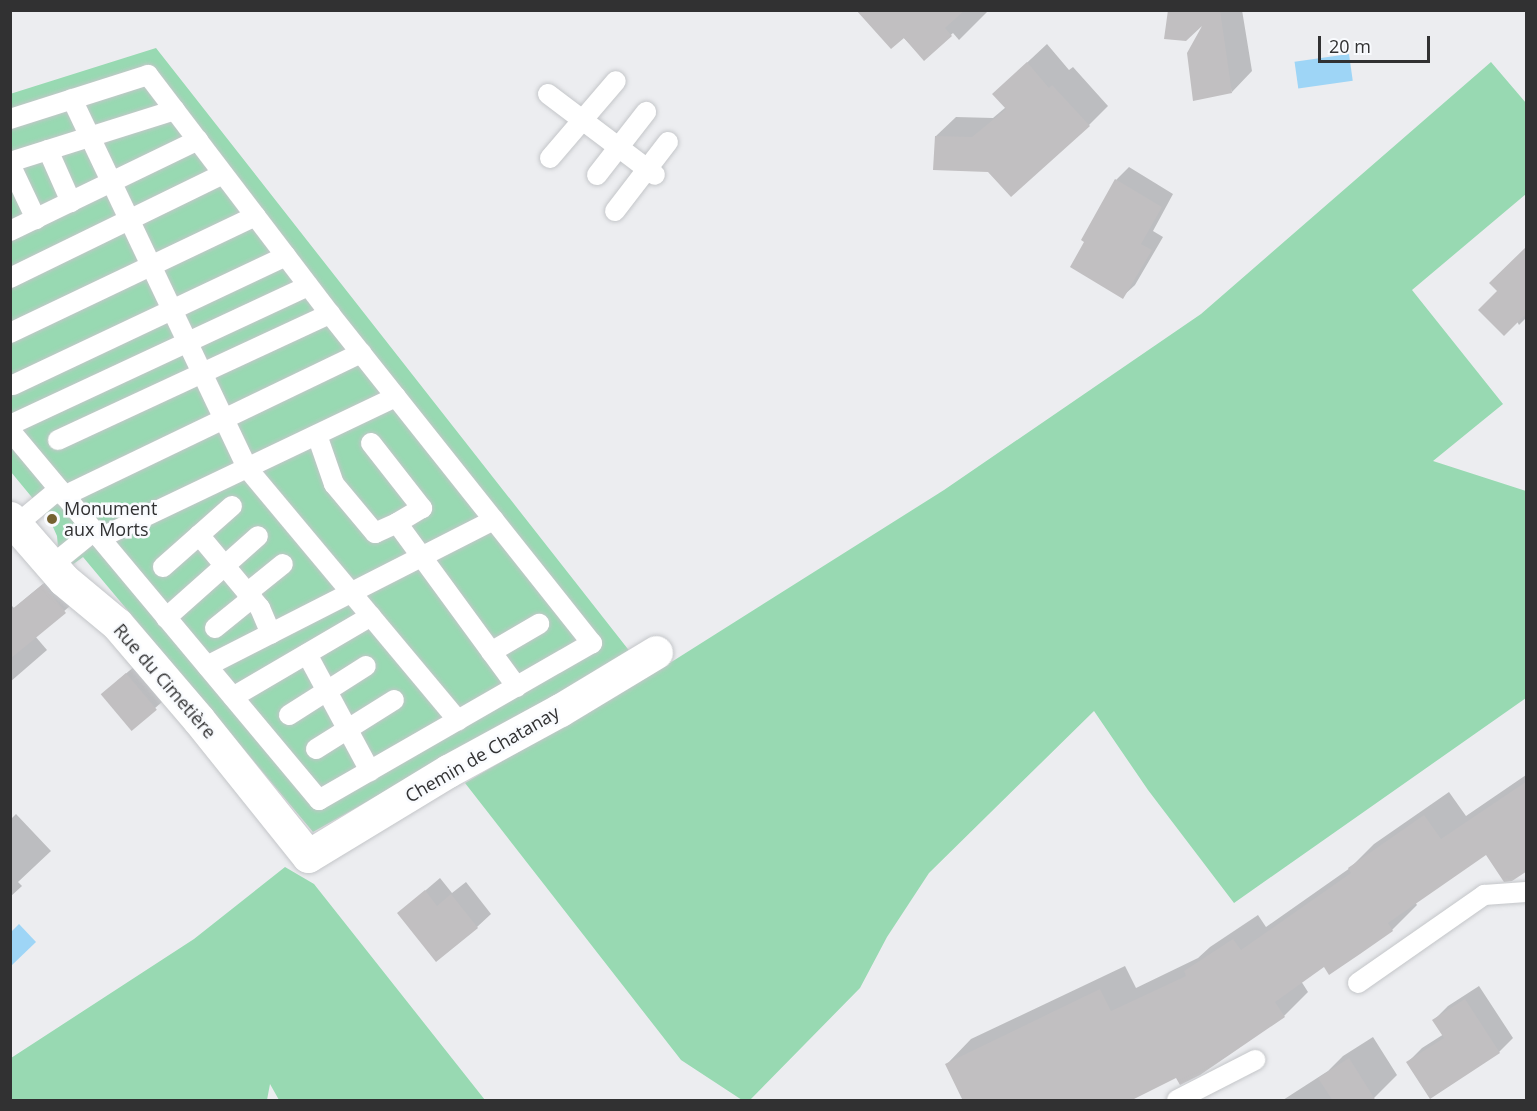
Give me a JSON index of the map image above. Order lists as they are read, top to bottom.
{
  "streets": {
    "street": ["Rue du Cimetière", "Chemin de Chatanay"]
  },
  "crossings": [
    ["Rue du Cimetière", "Chemin de Chatanay"]
  ],
  "places": ["Monument aux Morts"],
  "scale_bar": "20 m"
}
